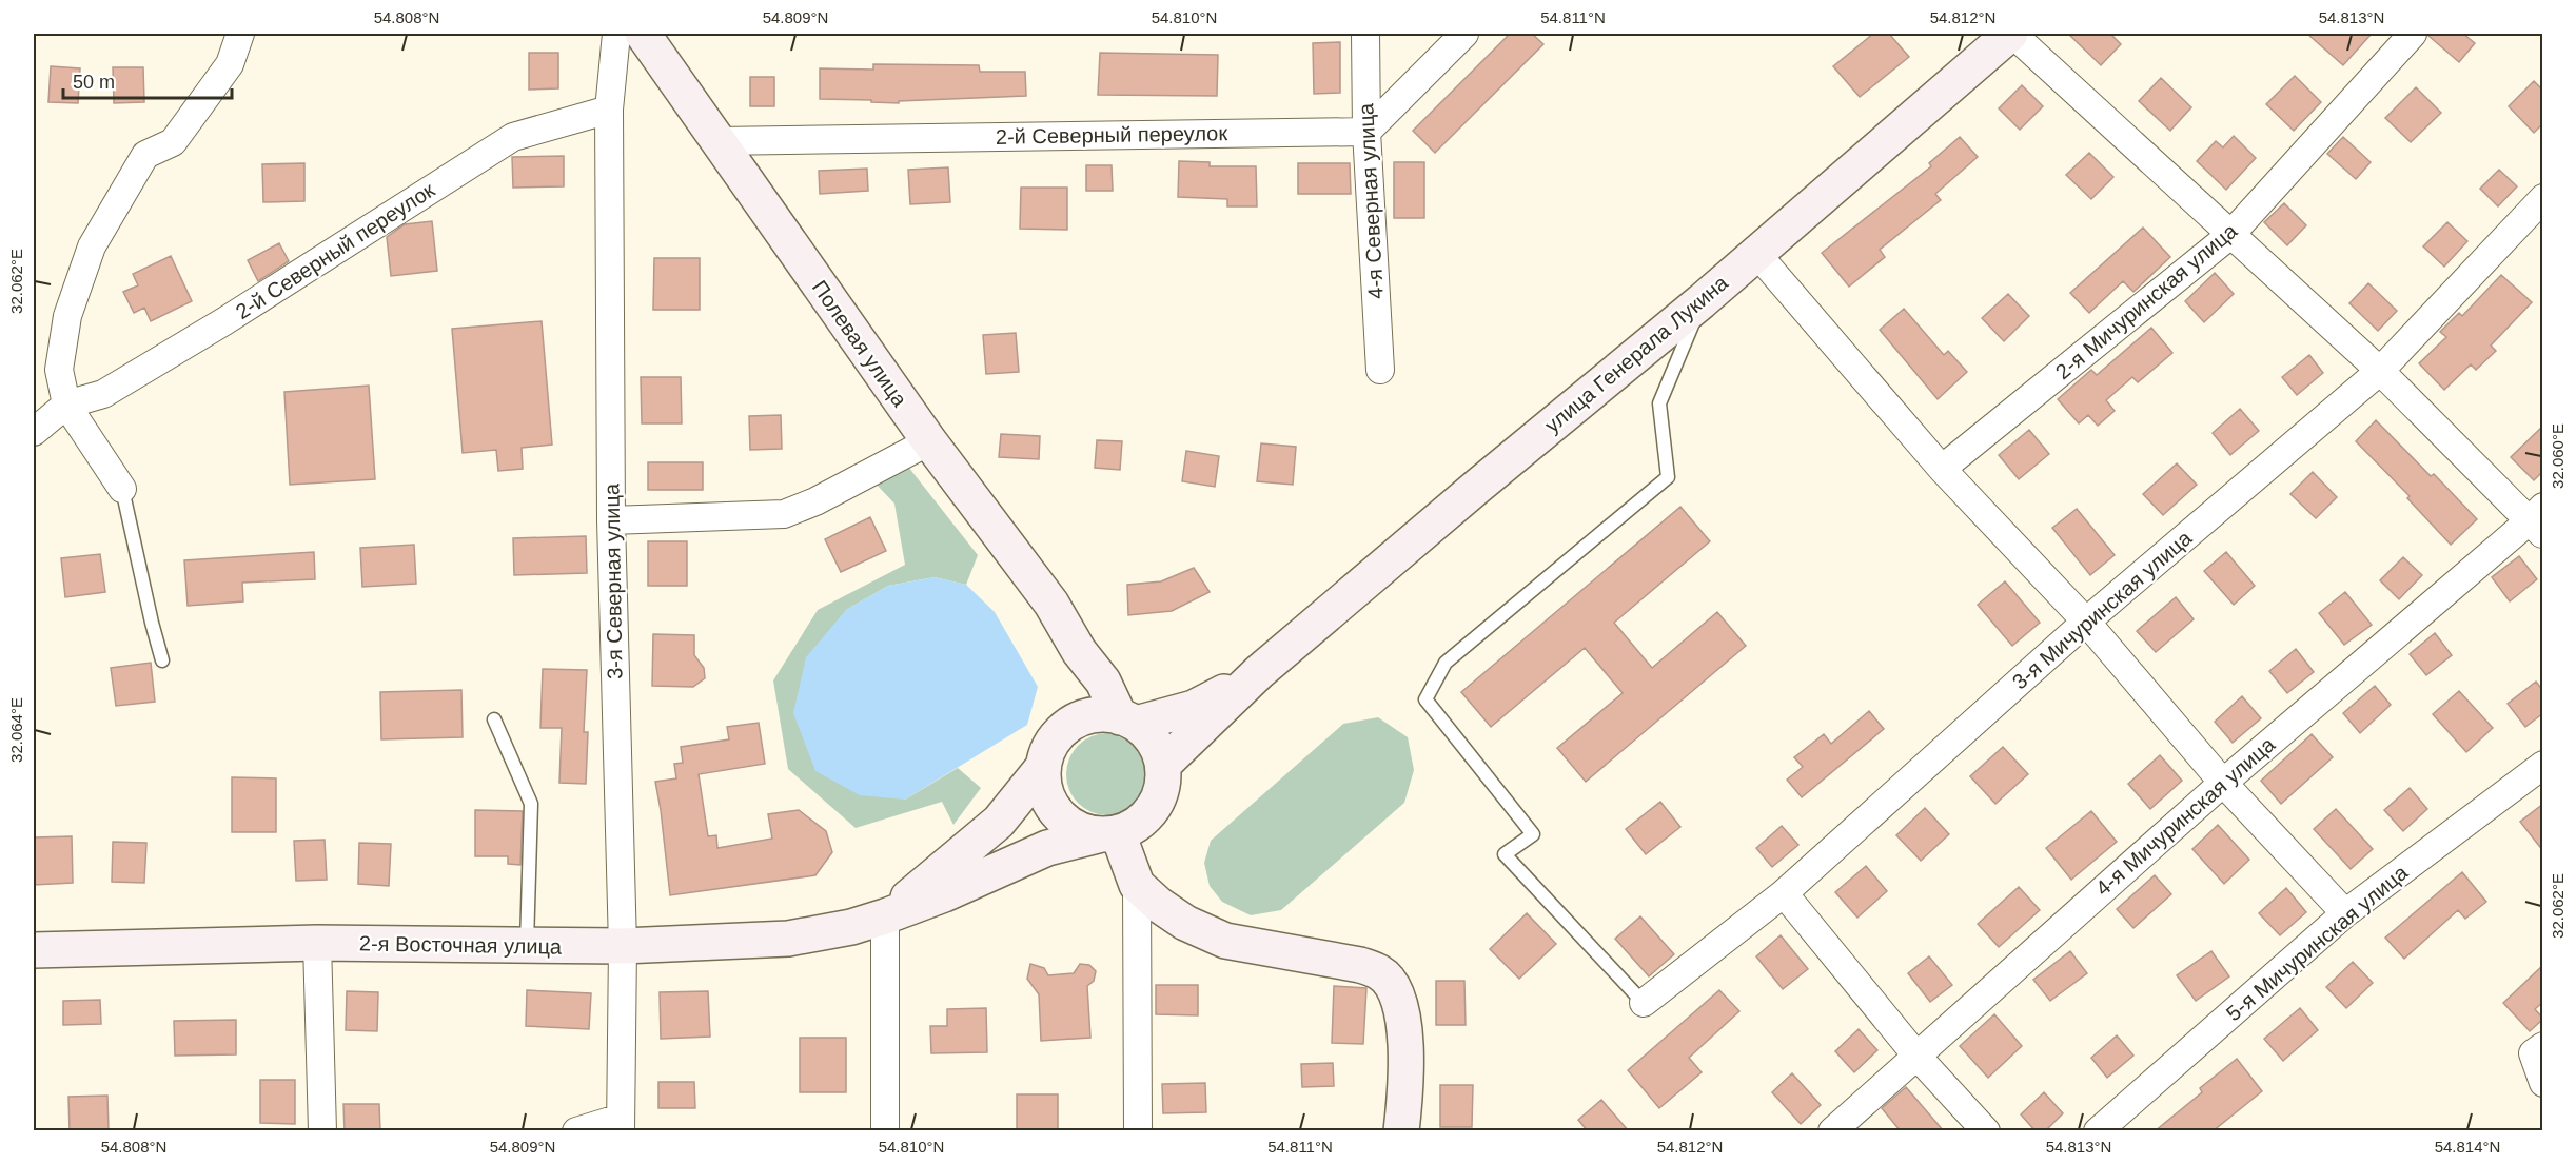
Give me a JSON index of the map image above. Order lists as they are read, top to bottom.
{
  "streets": {
    "main road": ["Полевая улица", "улица Генерала Лукина", "2-я Восточная улица"],
    "street": [
      "2-й Северный переулок",
      "4-я Северная улица",
      "2-я Мичуринская улица",
      "3-я Северная улица",
      "3-я Мичуринская улица",
      "4-я Мичуринская улица",
      "5-я Мичуринская улица"
    ]
  },
  "crossings": [
    ["2-й Северный переулок", "4-я Северная улица"],
    ["2-й Северный переулок", "Полевая улица"],
    ["2-й Северный переулок", "3-я Северная улица"],
    ["Полевая улица", "улица Генерала Лукина"],
    ["Полевая улица", "2-я Восточная улица"],
    ["улица Генерала Лукина", "2-я Восточная улица"],
    ["3-я Северная улица", "2-я Восточная улица"]
  ],
  "scale_bar": "50 m",
  "coordinates": [
    "54.808°N",
    "54.809°N",
    "54.810°N",
    "54.811°N",
    "54.812°N",
    "54.813°N",
    "32.062°E",
    "32.060°E",
    "32.064°E",
    "54.814°N"
  ]
}
